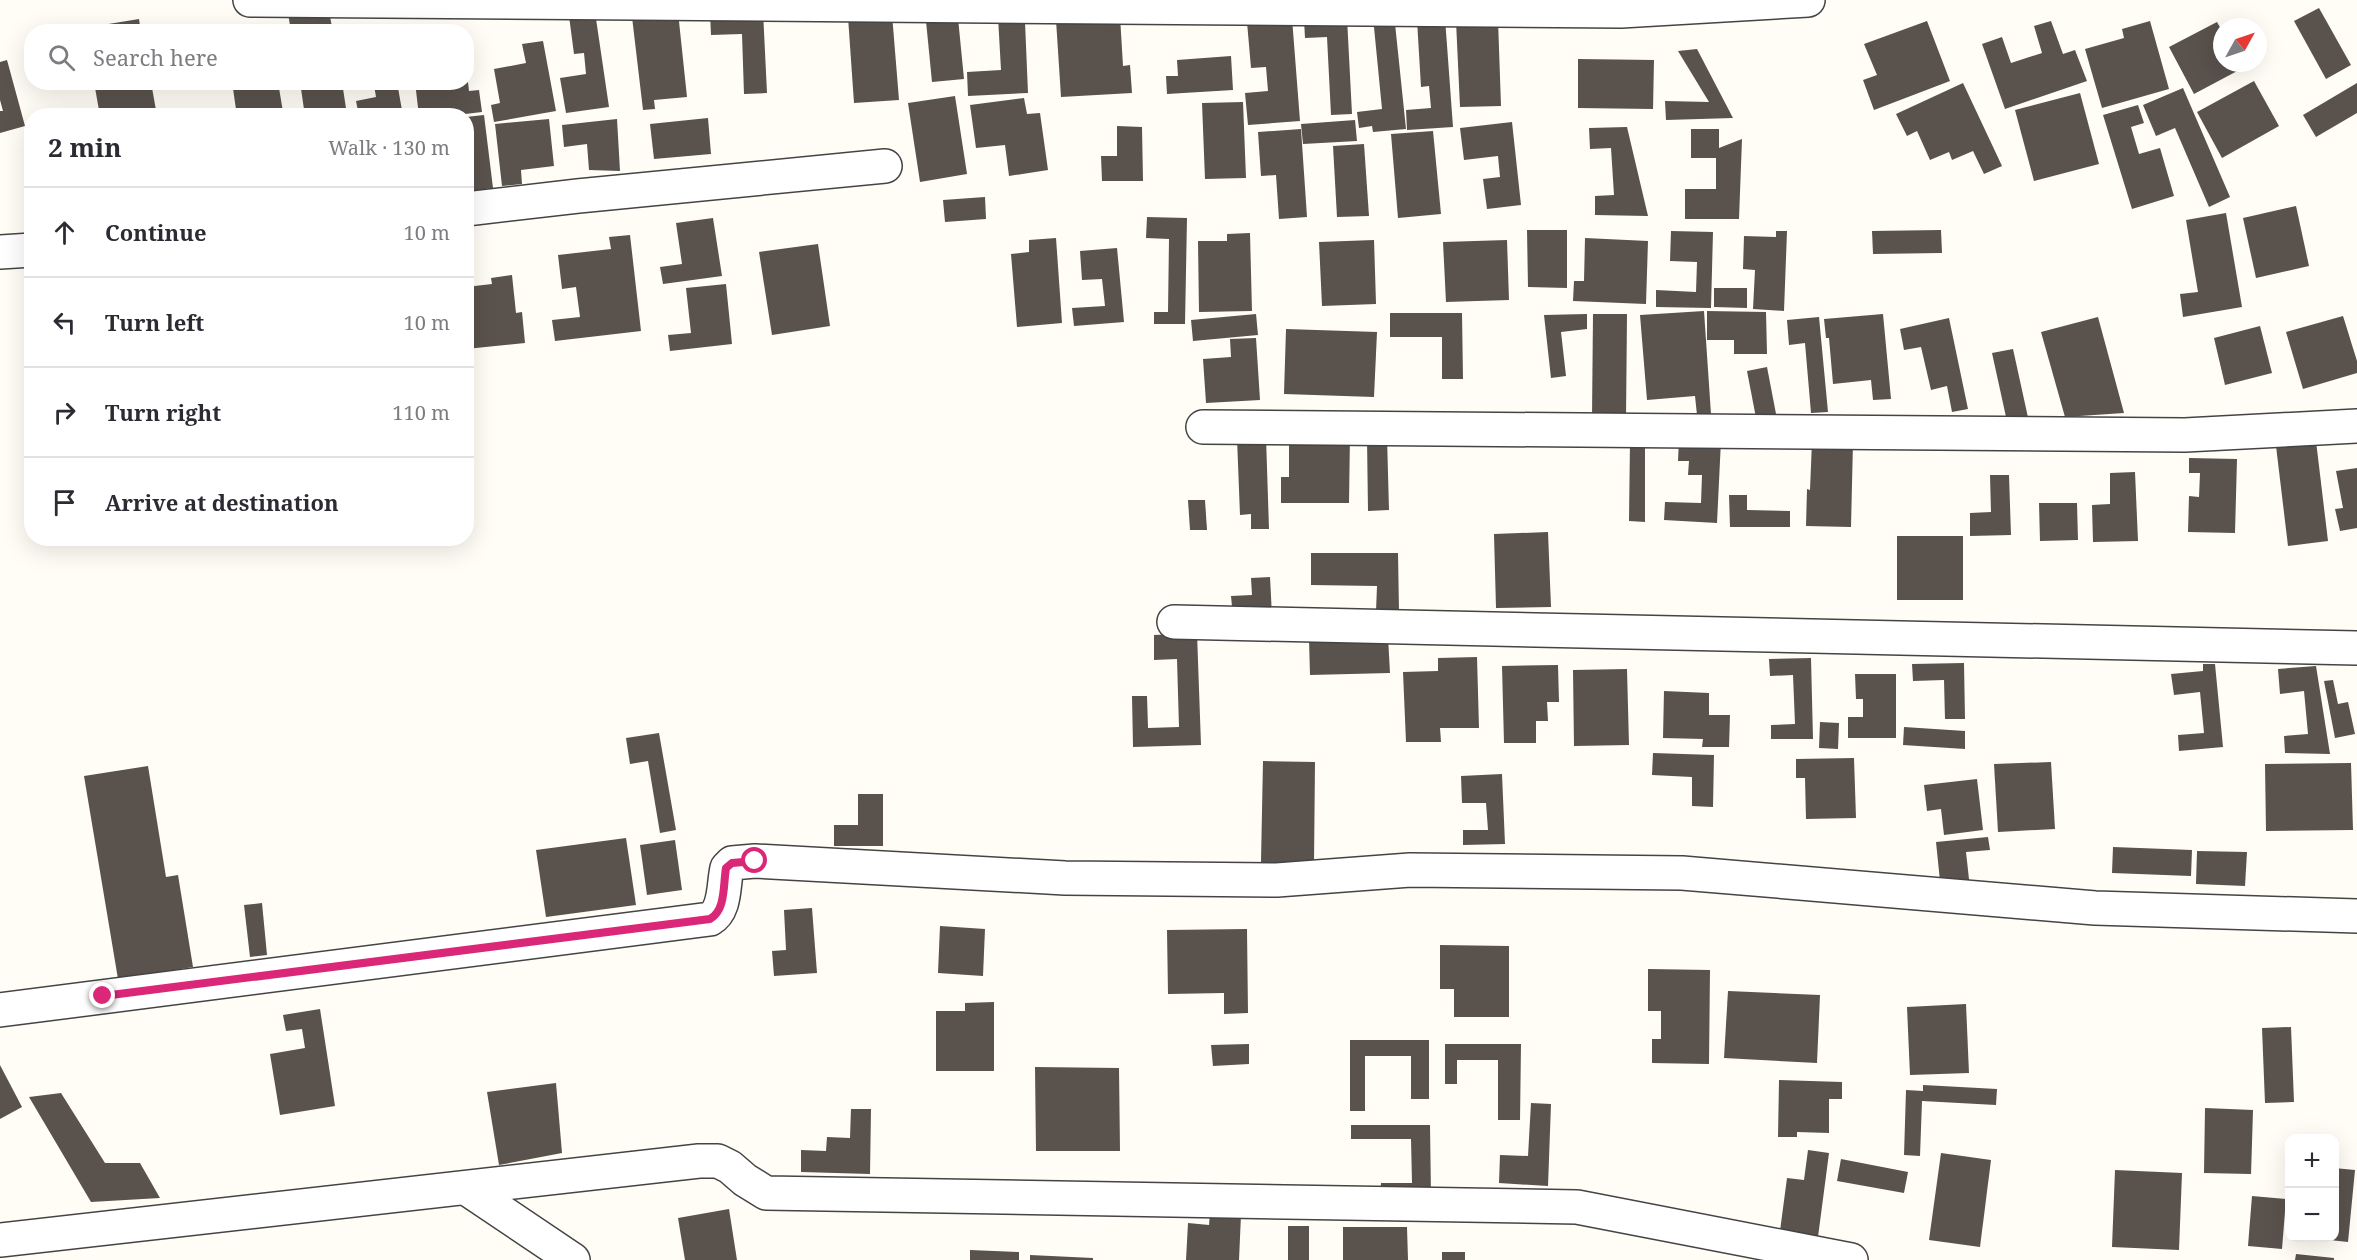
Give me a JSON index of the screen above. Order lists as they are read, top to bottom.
{
  "north": "top right",
  "page": {
    "search": "Search here",
    "heading": ["2 min", "Walk · 130 m"],
    "list": [
      ["Continue", "10 m"],
      ["Turn left", "10 m"],
      ["Turn right", "110 m"],
      "Arrive at destination"
    ],
    "map_buttons": ["+", "−"]
  }
}
